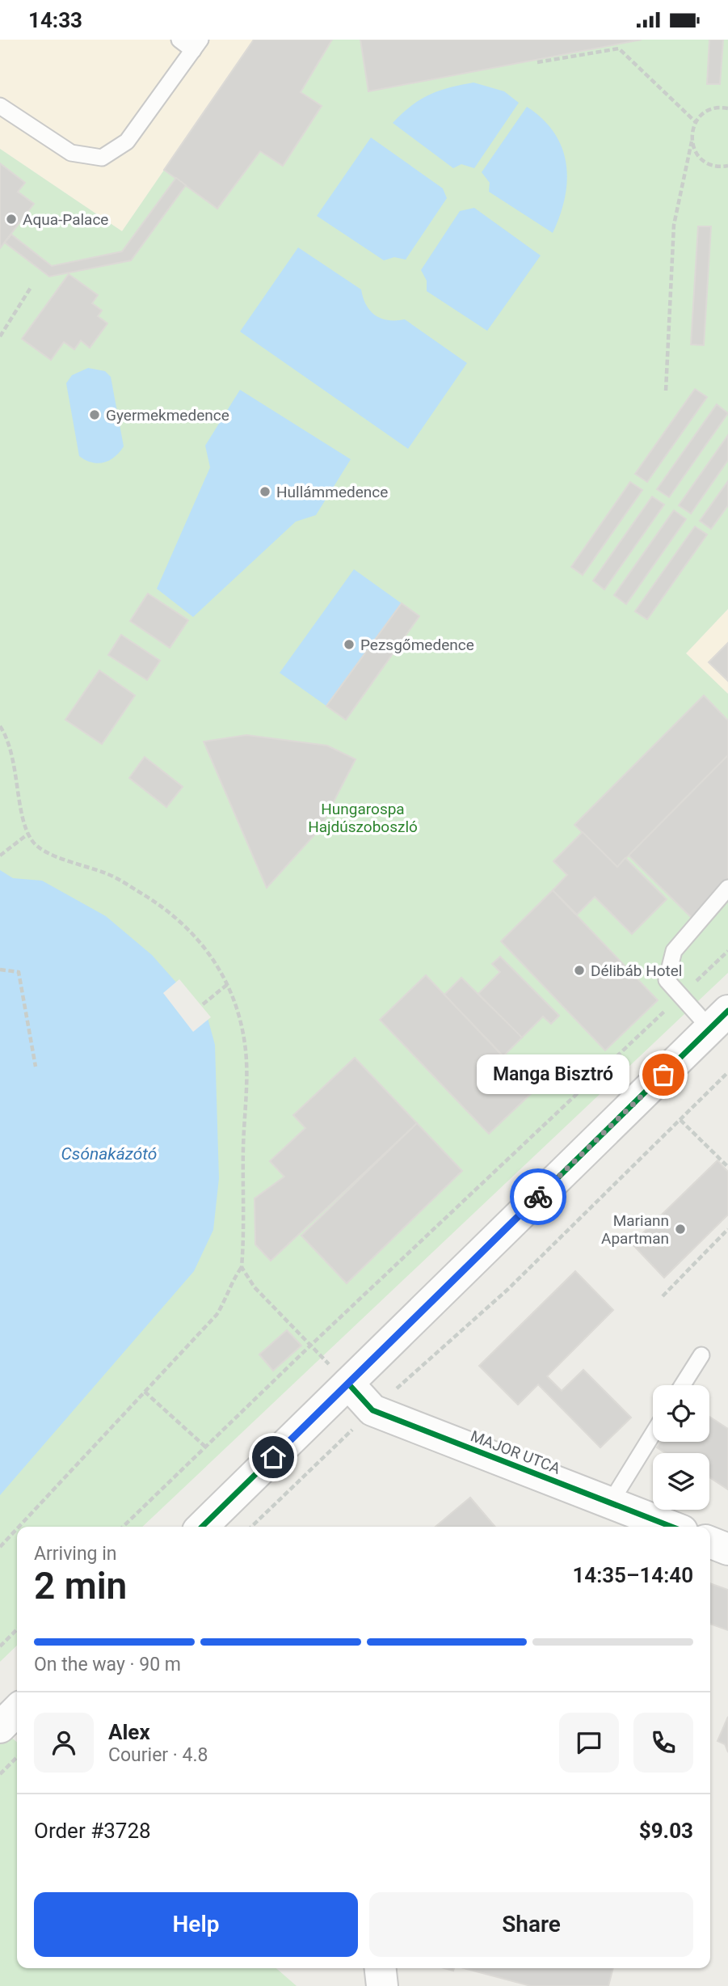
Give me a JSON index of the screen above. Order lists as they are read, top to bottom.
{
  "streets": {
    "street": ["MAJOR UTCA"]
  },
  "water": ["Csónakázótó"],
  "parks": ["Hungarospa Hajdúszoboszló"],
  "places": [
    "Aqua-Palace",
    "Gyermekmedence",
    "Hullámmedence",
    "Pezsgőmedence",
    "Délibáb Hotel",
    "Manga Bisztró",
    "Mariann Apartman"
  ],
  "page": {
    "status": "14:33",
    "bubble": "Manga Bisztró",
    "heading": ["2 min", "Arriving in", "14:35–14:40"],
    "panel": [
      "Alex",
      "Courier · 4.8",
      "Order #3728",
      "$9.03"
    ],
    "bar": "On the way · 90 m",
    "buttons": ["Help", "Share"]
  }
}
